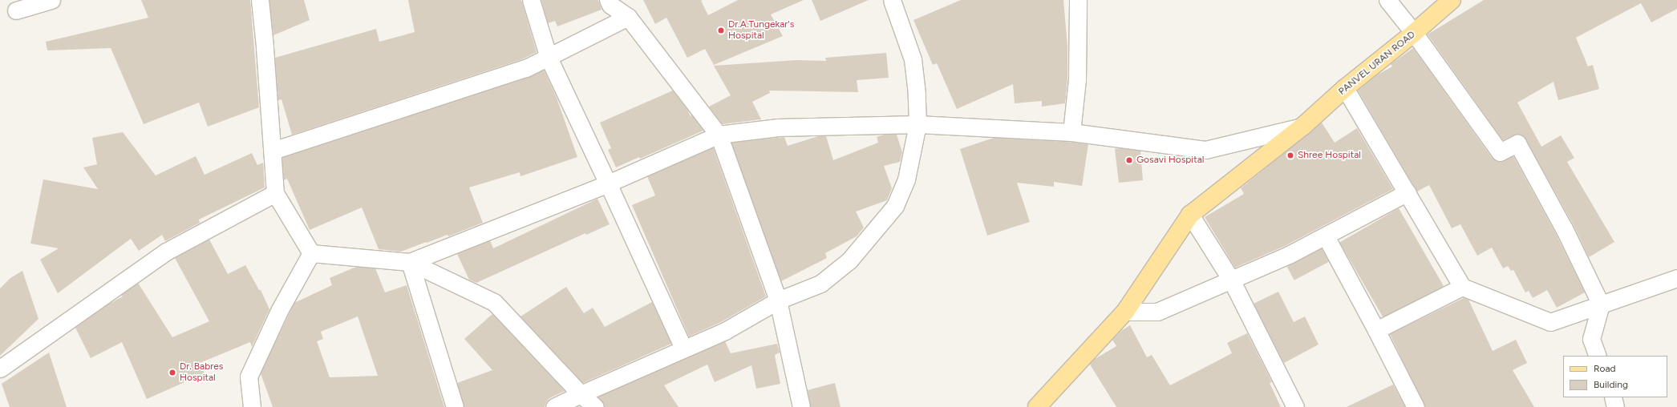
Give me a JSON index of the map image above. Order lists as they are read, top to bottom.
{
  "streets": {
    "main road": ["PANVEL URAN ROAD"]
  },
  "places": [
    "Dr.A.Tungekar's Hospital",
    "Shree Hospital",
    "Gosavi Hospital",
    "Dr. Babres Hospital"
  ],
  "legend": ["Road", "Building"]
}
